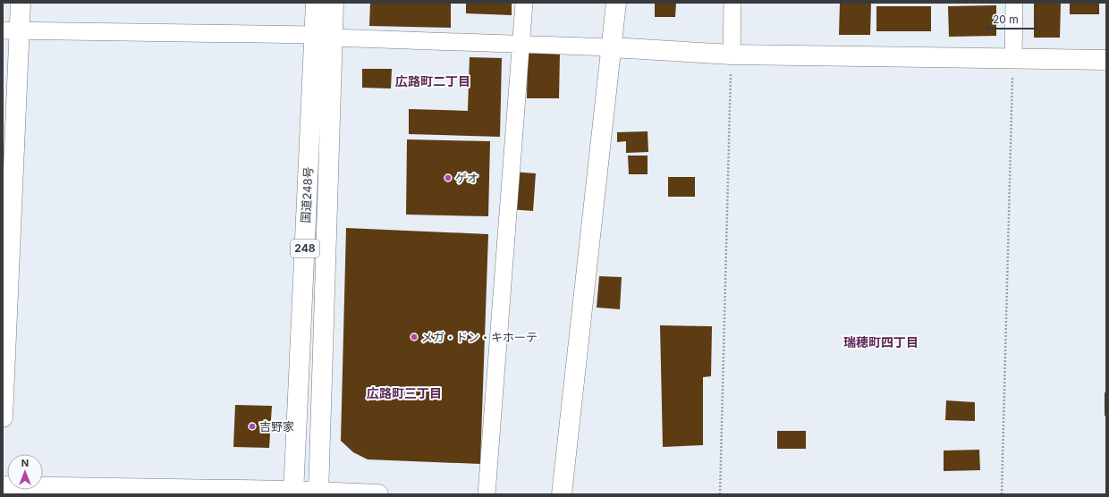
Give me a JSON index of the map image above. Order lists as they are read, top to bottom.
{
  "streets": {
    "main road": ["国道248号", "248"]
  },
  "districts": ["広路町二丁目", "瑞穂町四丁目", "広路町三丁目"],
  "places": ["ゲオ", "メガ・ドン・キホーテ", "吉野家"],
  "scale_bar": "20 m",
  "north": "top"
}
